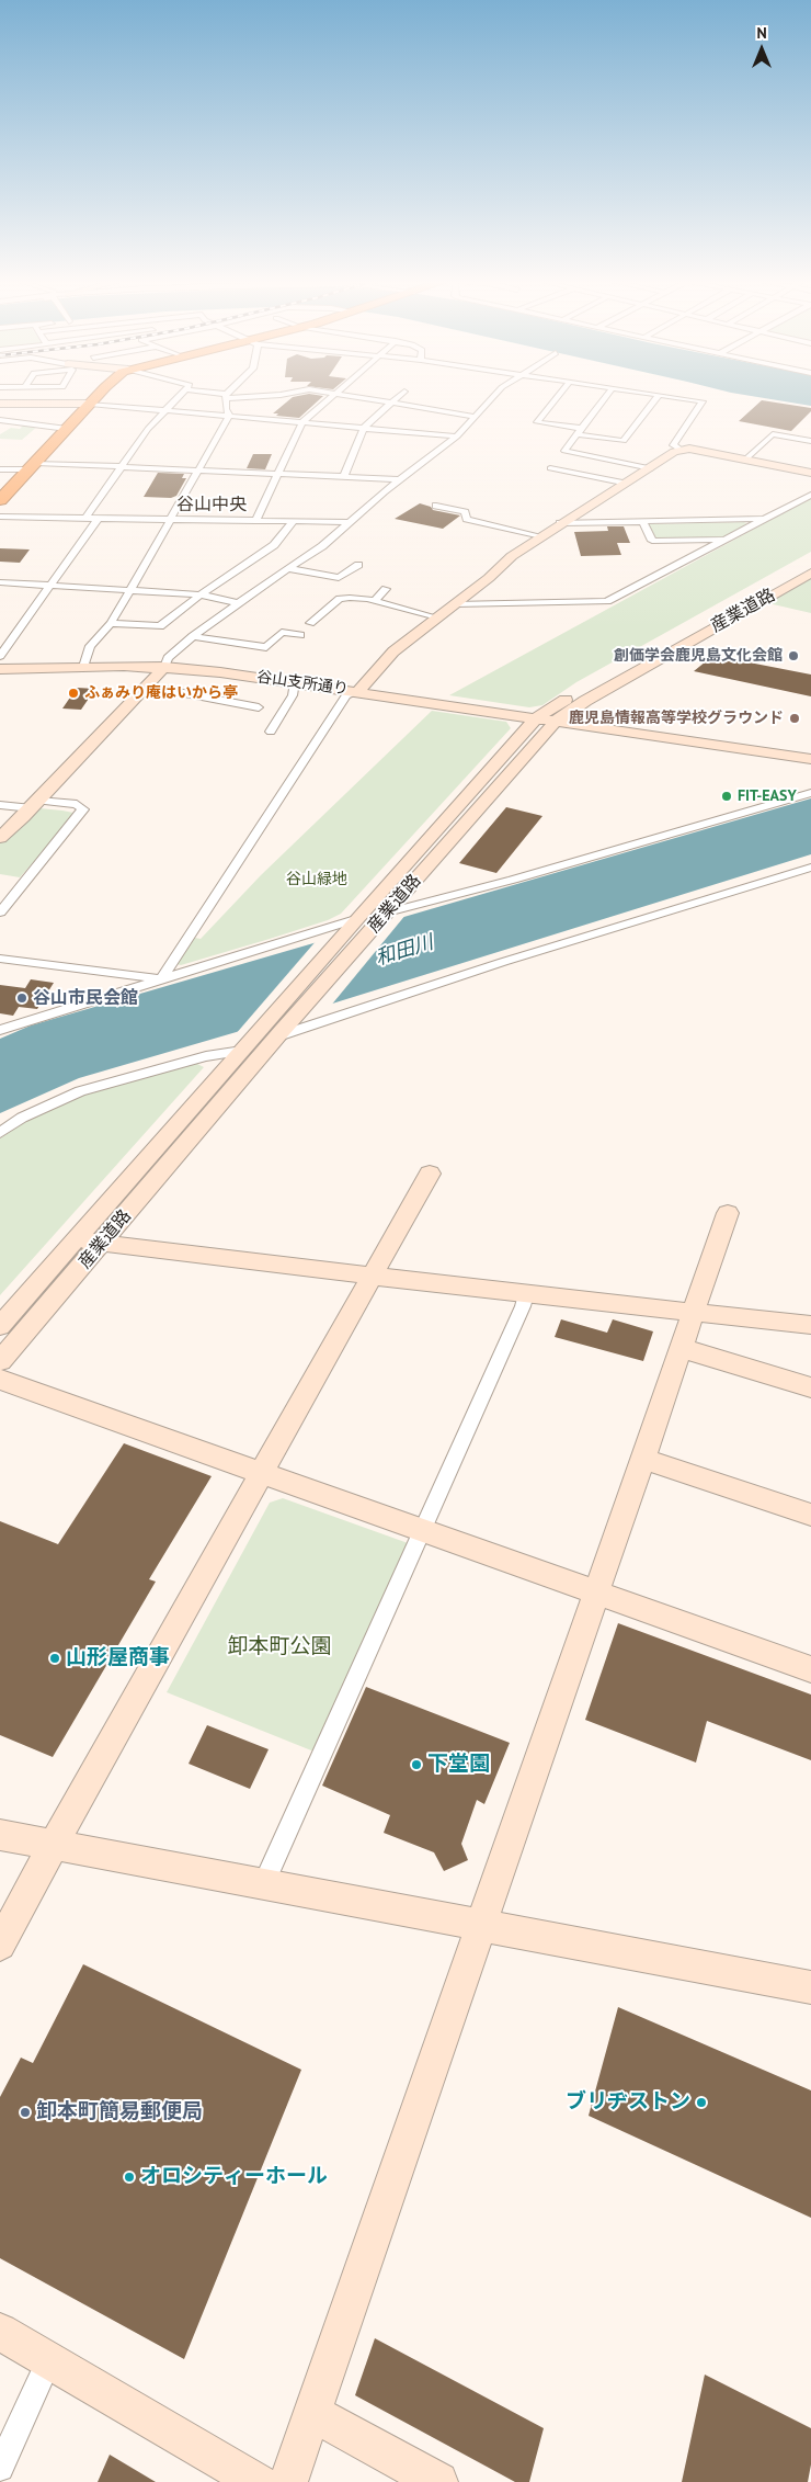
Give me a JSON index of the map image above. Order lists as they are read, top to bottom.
{
  "streets": {
    "street": ["産業道路", "谷山支所通り"]
  },
  "crossings": [
    ["産業道路", "谷山支所通り"]
  ],
  "districts": ["谷山中央"],
  "water": ["和田川"],
  "parks": ["谷山緑地", "卸本町公園"],
  "places": [
    "創価学会鹿児島文化会館",
    "ふぁみり庵はいから亭",
    "鹿児島情報高等学校グラウンド",
    "FIT-EASY",
    "谷山市民会館",
    "山形屋商事",
    "下堂園",
    "ブリヂストン",
    "卸本町簡易郵便局",
    "オロシティーホール"
  ],
  "north": "top"
}
